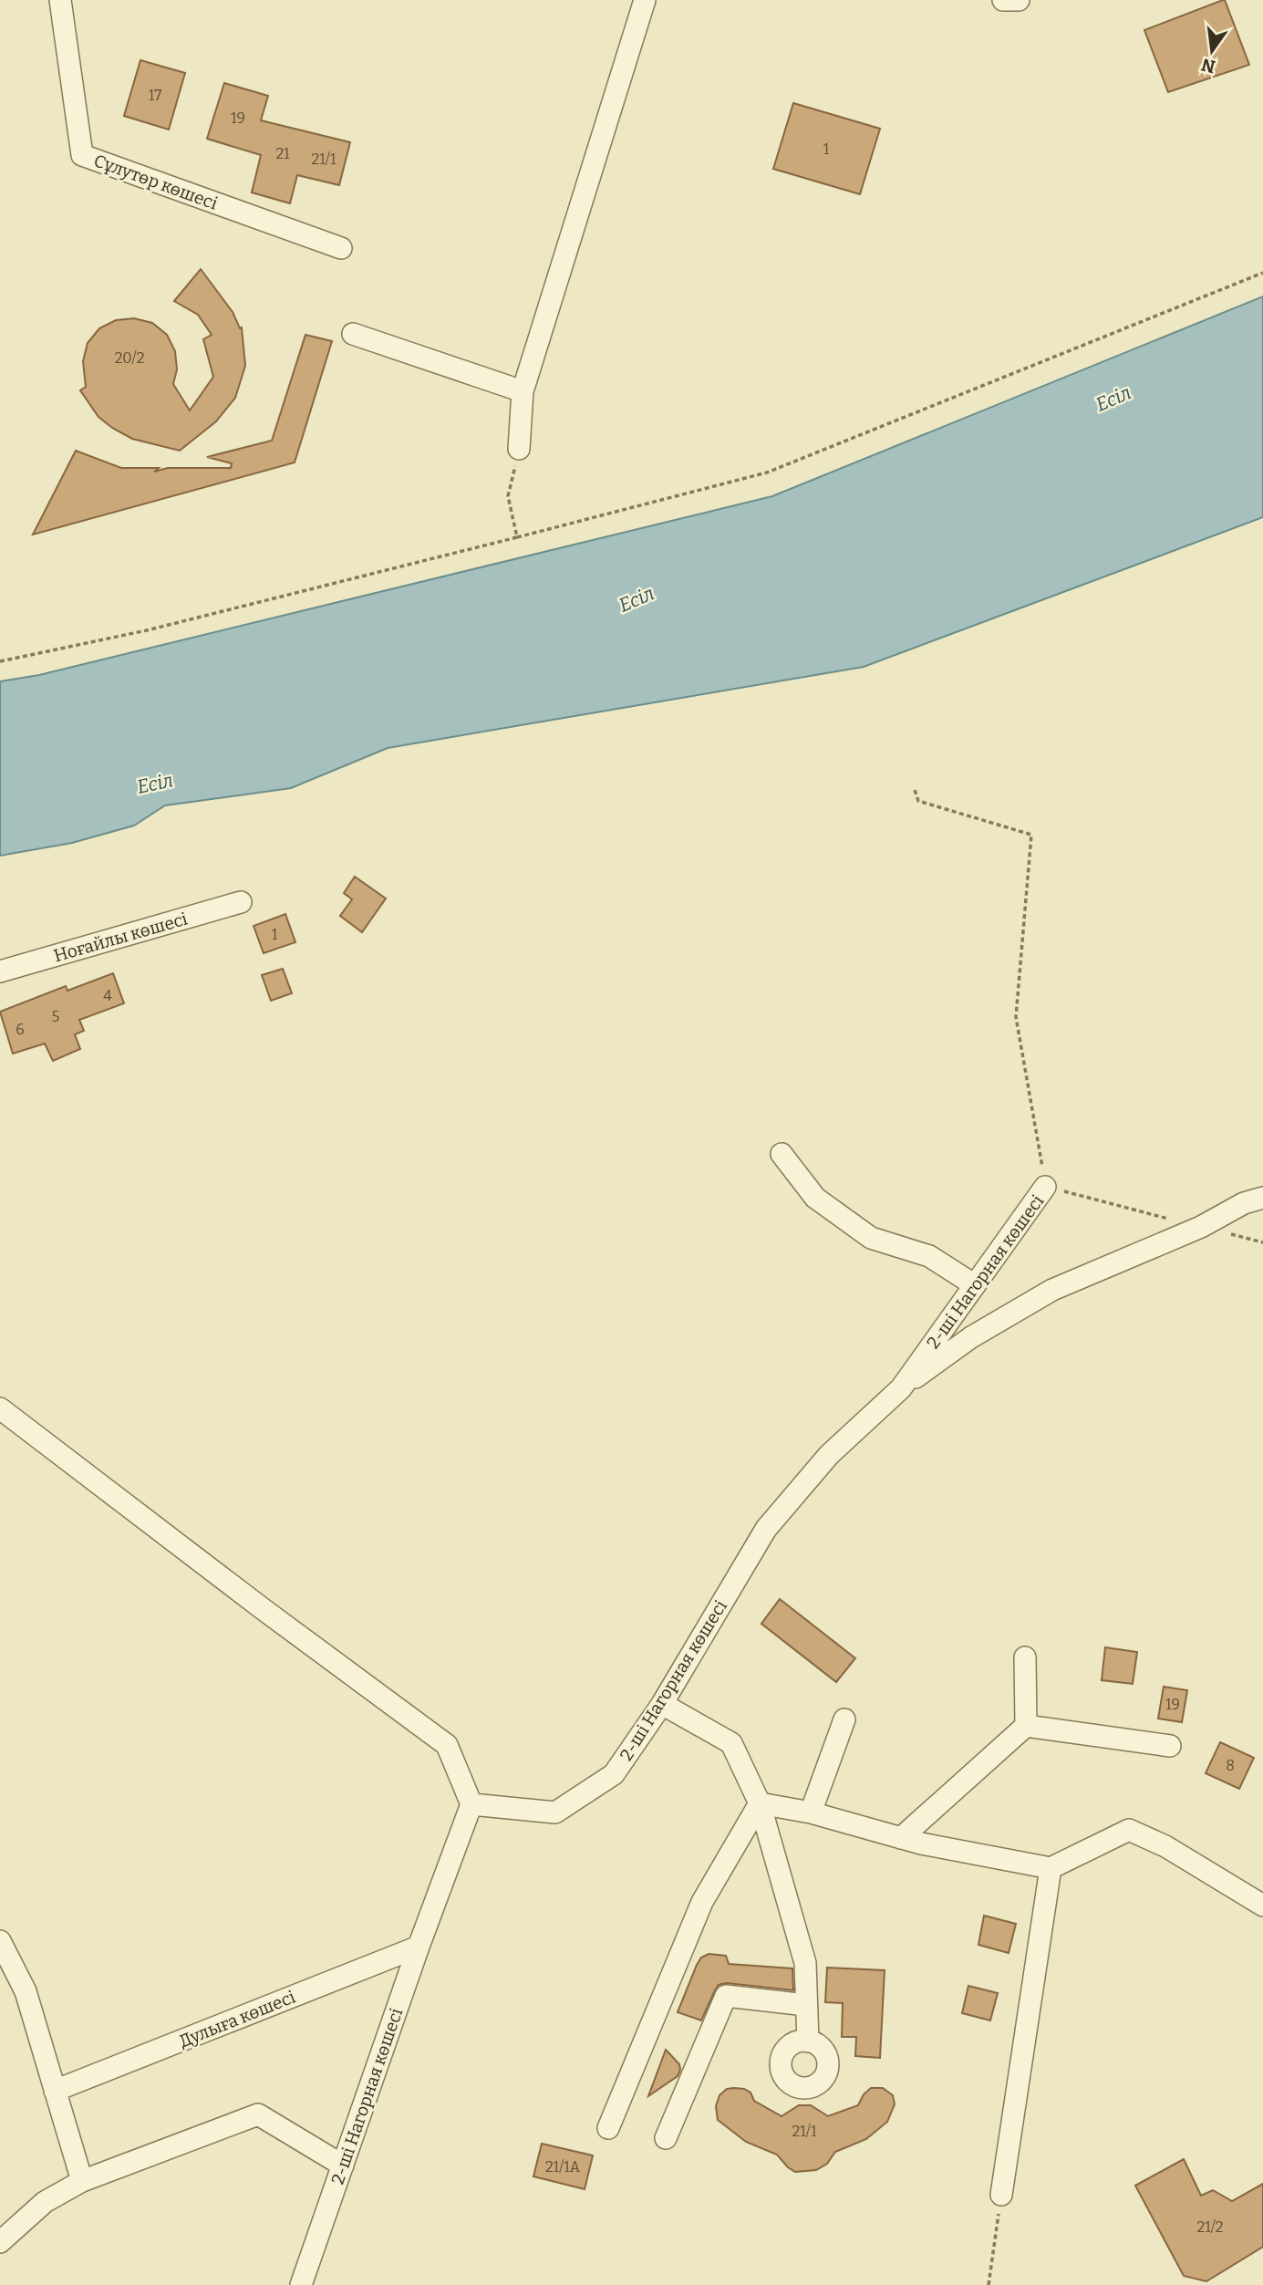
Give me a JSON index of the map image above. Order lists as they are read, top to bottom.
{
  "streets": {
    "street": [
      "Сұлутөр көшесі",
      "Ноғайлы көшесі",
      "2-ші Нагорная көшесі",
      "Дулыға көшесі"
    ]
  },
  "crossings": [
    ["2-ші Нагорная көшесі", "Дулыға көшесі"]
  ],
  "water": ["Есіл"],
  "house_numbers": [
    "17",
    "19",
    "1",
    "21",
    "21/1",
    "20/2",
    "1",
    "4",
    "5",
    "6",
    "19",
    "8",
    "21/1",
    "21/1А",
    "21/2"
  ],
  "north": "bottom"
}
